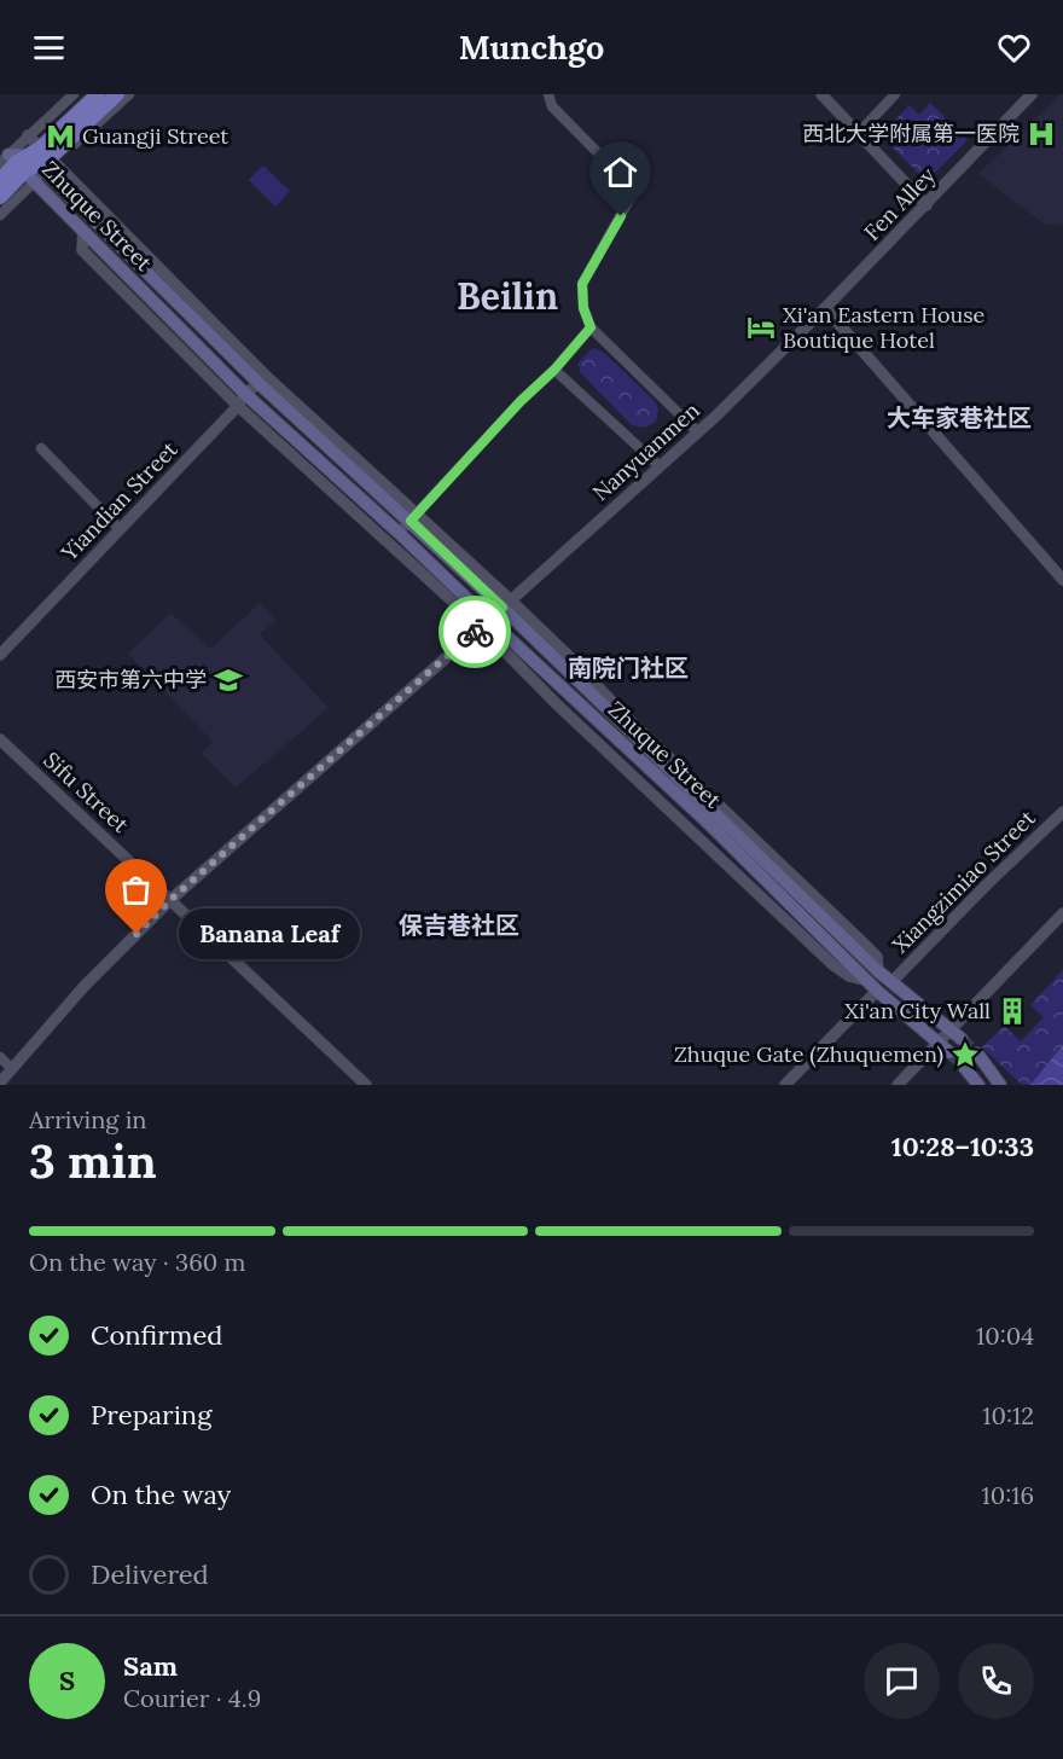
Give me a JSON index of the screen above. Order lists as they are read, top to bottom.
{
  "streets": {
    "main road": ["Zhuque Street"],
    "street": [
      "Fen Alley",
      "Nanyuanmen",
      "Yiandian Street",
      "Sifu Street",
      "Xiangzimiao Street"
    ]
  },
  "crossings": [
    ["Fen Alley", "Nanyuanmen"],
    ["Zhuque Street", "Nanyuanmen"],
    ["Zhuque Street", "Yiandian Street"],
    ["Zhuque Street", "Xiangzimiao Street"],
    ["Nanyuanmen", "Sifu Street"]
  ],
  "districts": [
    "Beilin",
    "大车家巷社区",
    "南院门社区",
    "保吉巷社区"
  ],
  "places": {
    "hospital": ["西北大学附属第一医院"],
    "metro station": ["Guangji Street"],
    "hotel": ["Xi'an Eastern House Boutique Hotel"],
    "school or university": ["西安市第六中学"],
    "other": ["Banana Leaf"],
    "building": ["Xi'an City Wall"],
    "place": ["Zhuque Gate (Zhuquemen)"]
  },
  "page": {
    "header": "Munchgo",
    "bubble": "Banana Leaf",
    "heading": ["3 min", "Arriving in", "10:28–10:33"],
    "panel": ["Sam", "Courier · 4.9"],
    "bar": "On the way · 360 m",
    "list": [
      ["Confirmed", "10:04"],
      ["Preparing", "10:12"],
      ["On the way", "10:16"],
      "Delivered"
    ],
    "round": "S"
  }
}
